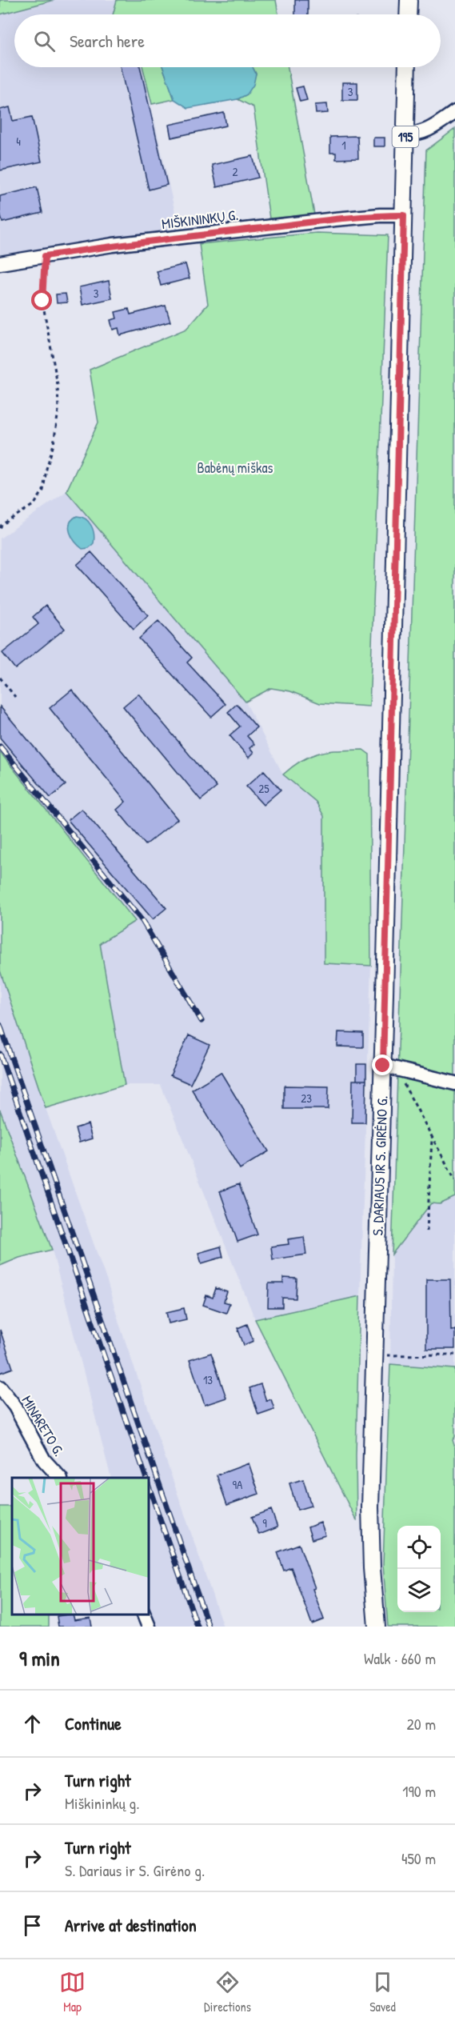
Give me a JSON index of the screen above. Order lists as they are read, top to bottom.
{
  "streets": {
    "main road": ["195", "S. DARIAUS IR S. GIRĖNO G."],
    "street": ["MIŠKININKŲ G.", "MINARETO G."]
  },
  "crossings": [
    ["195", "MIŠKININKŲ G."],
    ["195", "S. DARIAUS IR S. GIRĖNO G."],
    ["MIŠKININKŲ G.", "S. DARIAUS IR S. GIRĖNO G."]
  ],
  "parks": ["Babėnų miškas"],
  "house_numbers": [
    "3",
    "4",
    "1",
    "2",
    "3",
    "25",
    "23",
    "13",
    "9A",
    "9"
  ],
  "page": {
    "search": "Search here",
    "heading": ["9 min", "Walk · 660 m"],
    "list": [
      ["Continue", "20 m"],
      ["Turn right", "Miškininkų g.", "190 m"],
      ["Turn right", "S. Dariaus ir S. Girėno g.", "450 m"],
      "Arrive at destination"
    ],
    "nav": ["Map", "Directions", "Saved"]
  }
}
